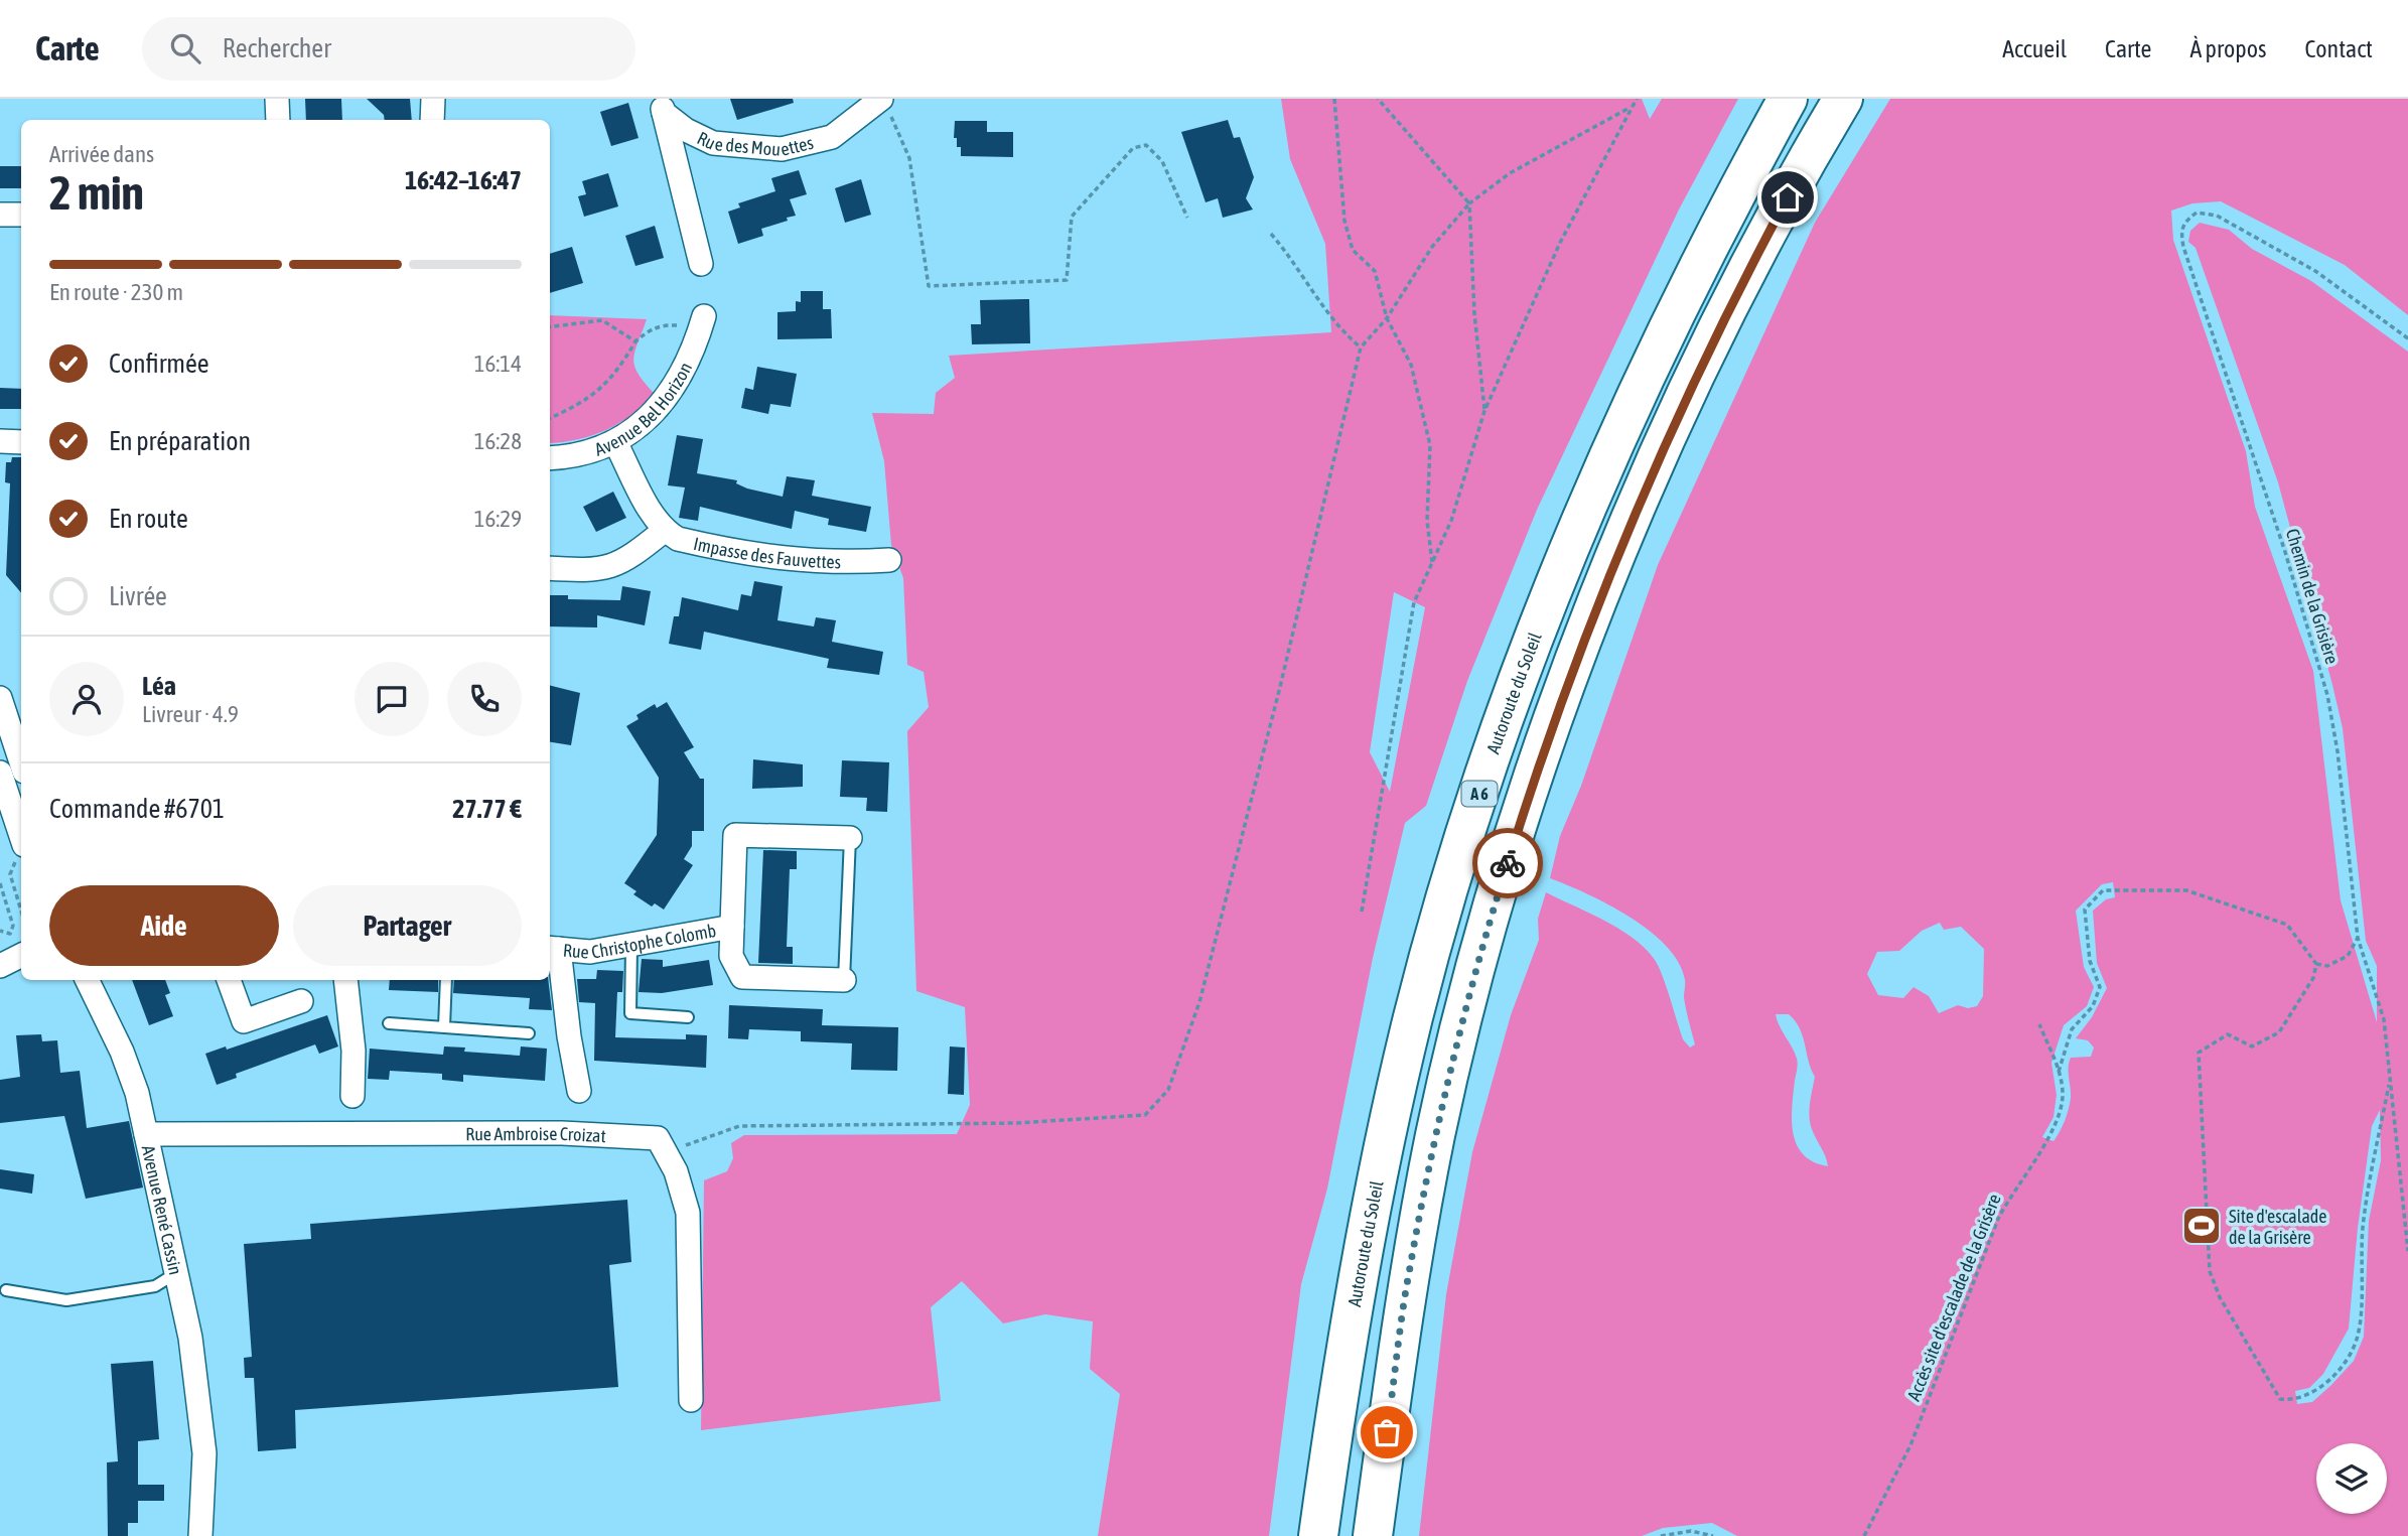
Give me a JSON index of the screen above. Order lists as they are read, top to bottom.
{
  "streets": {
    "highway": ["Autoroute du Soleil", "A 6"],
    "street": [
      "Rue des Mouettes",
      "Avenue Bel Horizon",
      "Impasse des Fauvettes",
      "Rue Christophe Colomb",
      "Rue Ambroise Croizat",
      "Avenue René Cassin"
    ],
    "path": ["Chemin de la Grisière", "Accès site d'escalade de la Grisère"]
  },
  "crossings": [
    ["Rue Ambroise Croizat", "Avenue René Cassin"]
  ],
  "places": {
    "sports": ["Site d'escalade de la Grisère"]
  },
  "page": {
    "header": "Carte",
    "search": "Rechercher",
    "nav": [
      "Accueil",
      "Carte",
      "À propos",
      "Contact"
    ],
    "heading": ["2 min", "Arrivée dans", "16:42–16:47"],
    "panel": [
      "Léa",
      "Livreur · 4.9",
      "Commande #6701",
      "27.77 €"
    ],
    "bar": "En route · 230 m",
    "list": [
      ["Confirmée", "16:14"],
      ["En préparation", "16:28"],
      ["En route", "16:29"],
      "Livrée"
    ],
    "buttons": ["Aide", "Partager"]
  }
}
